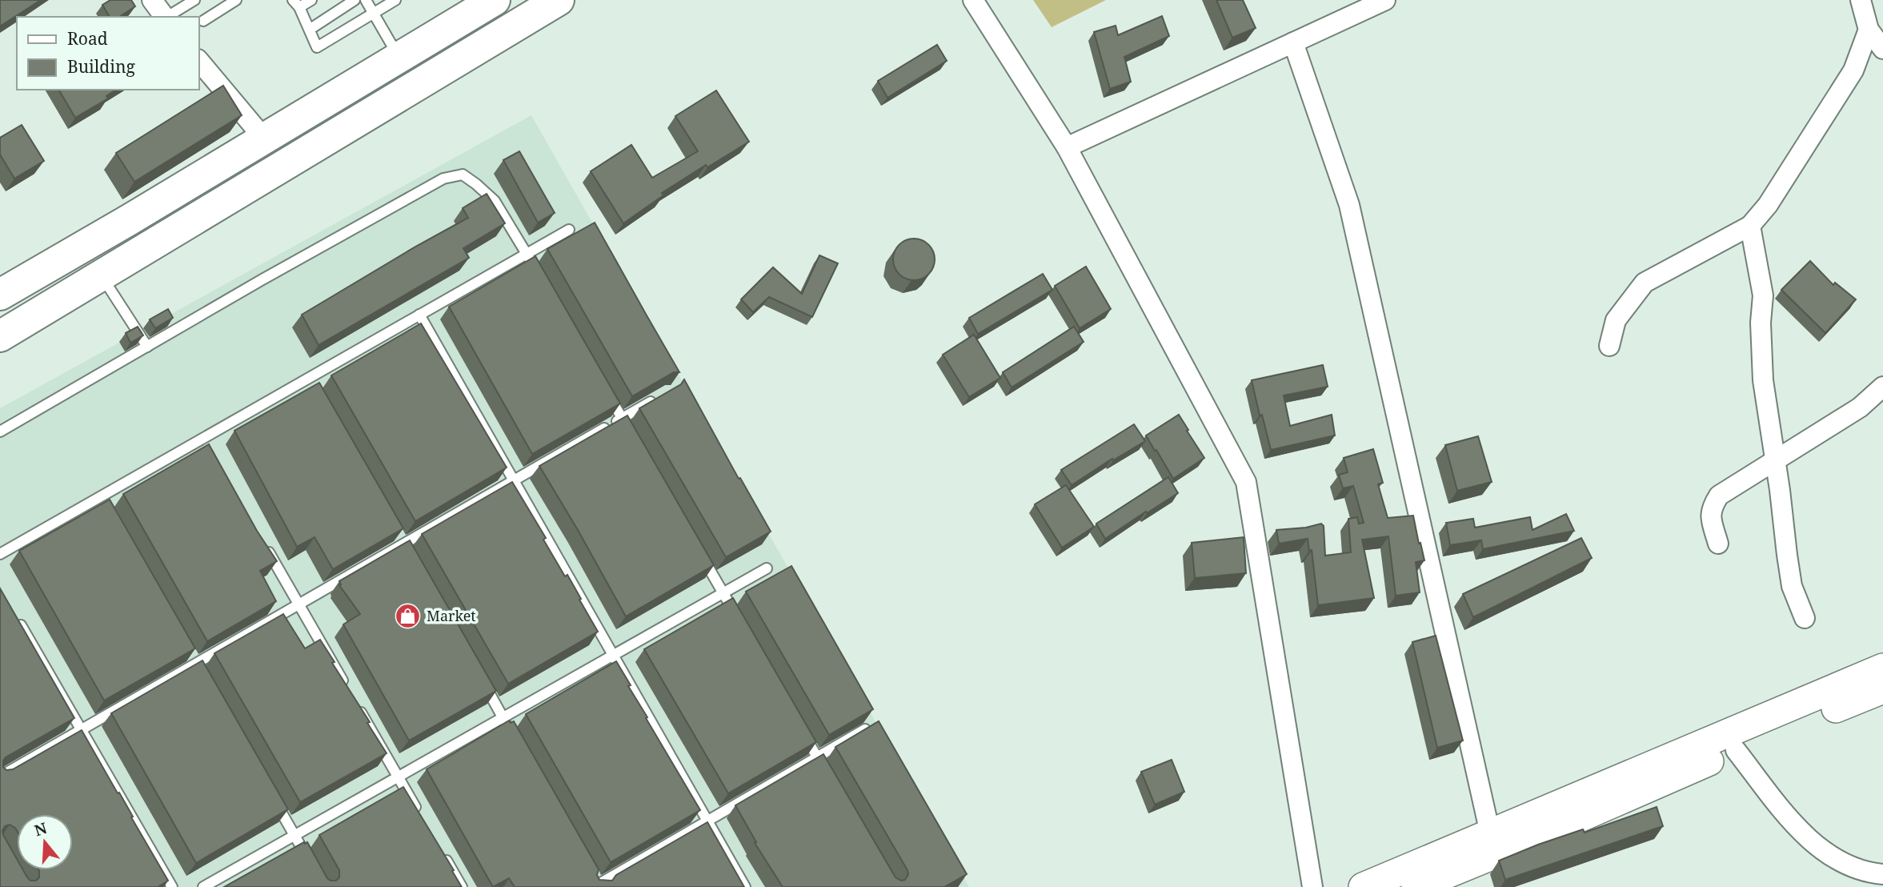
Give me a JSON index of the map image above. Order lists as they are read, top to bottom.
{
  "places": {
    "shop": ["Market"]
  },
  "legend": ["Road", "Building"],
  "north": "top"
}
